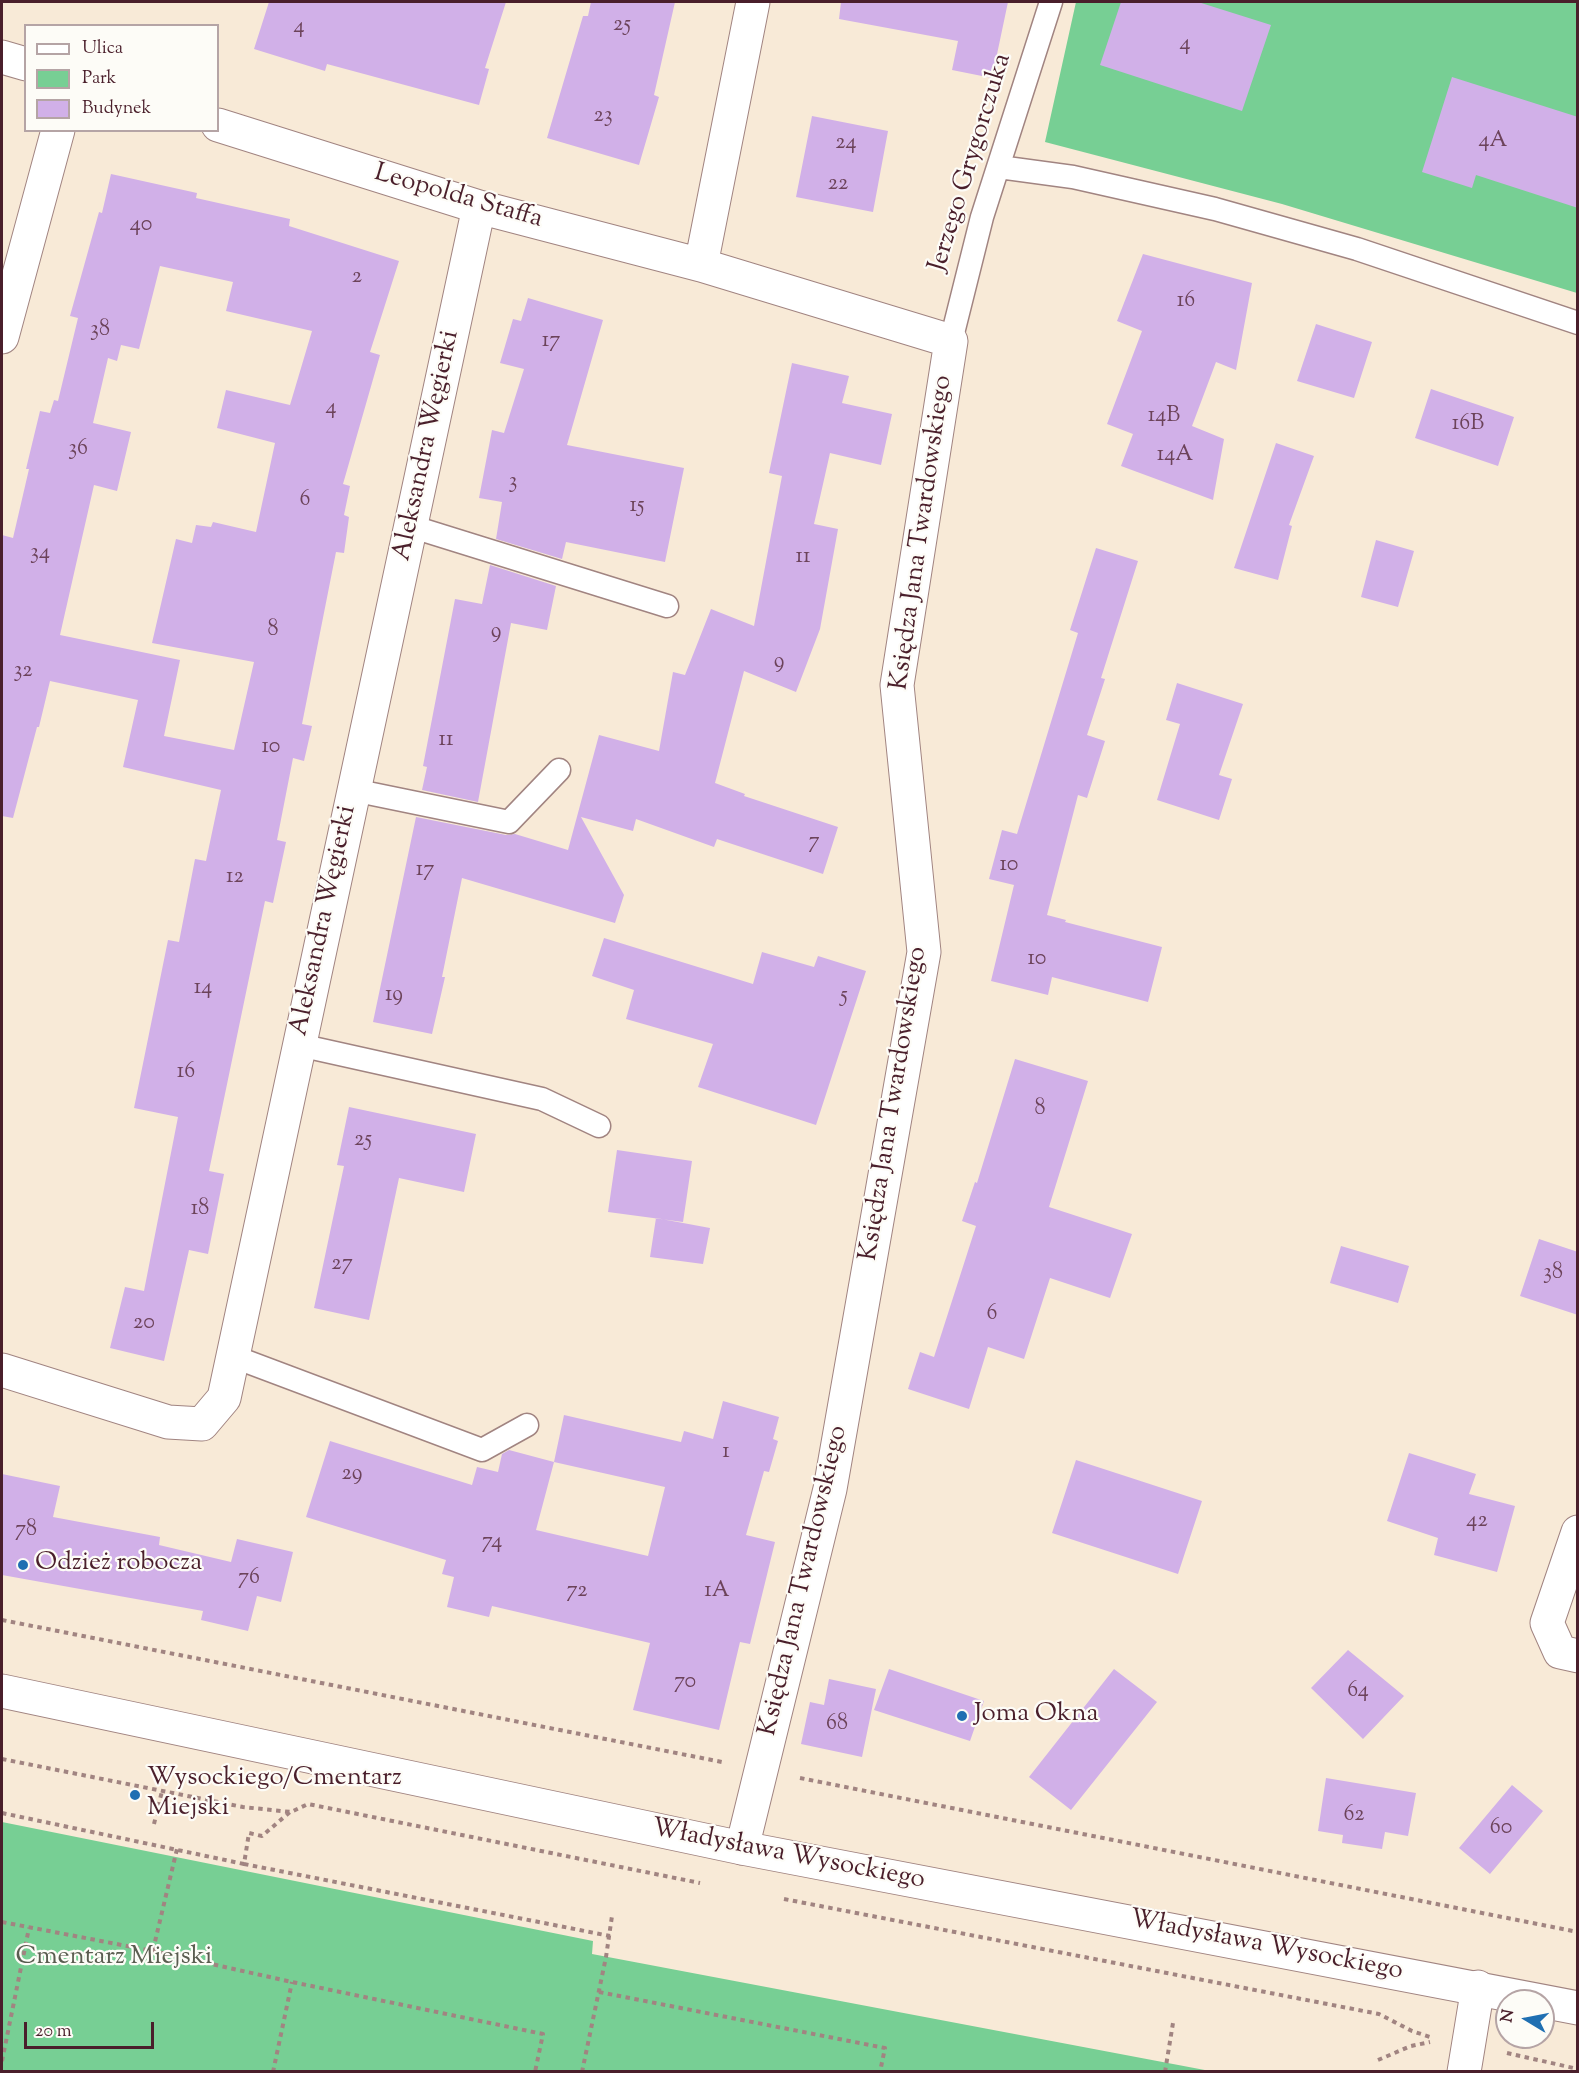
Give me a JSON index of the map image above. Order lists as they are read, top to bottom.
{
  "streets": {
    "street": [
      "Leopolda Staffa",
      "Aleksandra Węgierki",
      "Księdza Jana Twardowskiego",
      "Władysława Wysockiego"
    ],
    "lane": ["Jerzego Grygorczuka"]
  },
  "crossings": [
    ["Jerzego Grygorczuka", "Księdza Jana Twardowskiego"],
    ["Leopolda Staffa", "Aleksandra Węgierki"],
    ["Leopolda Staffa", "Księdza Jana Twardowskiego"],
    ["Księdza Jana Twardowskiego", "Władysława Wysockiego"]
  ],
  "parks": ["Cmentarz Miejski"],
  "places": ["Odzież robocza", "Joma Okna", "Wysockiego/Cmentarz Miejski"],
  "house_numbers": [
    "25",
    "4",
    "4",
    "23",
    "4A",
    "24",
    "22",
    "40",
    "2",
    "16",
    "38",
    "17",
    "4",
    "14B",
    "16B",
    "36",
    "14A",
    "3",
    "6",
    "15",
    "34",
    "11",
    "8",
    "9",
    "9",
    "32",
    "11",
    "10",
    "7",
    "10",
    "17",
    "12",
    "10",
    "14",
    "19",
    "5",
    "16",
    "8",
    "25",
    "18",
    "27",
    "38",
    "6",
    "20",
    "1",
    "29",
    "42",
    "78",
    "74",
    "76",
    "72",
    "1A",
    "70",
    "64",
    "68",
    "62",
    "60"
  ],
  "legend": ["Ulica", "Park", "Budynek"],
  "scale_bar": "20 m",
  "north": "left"
}
